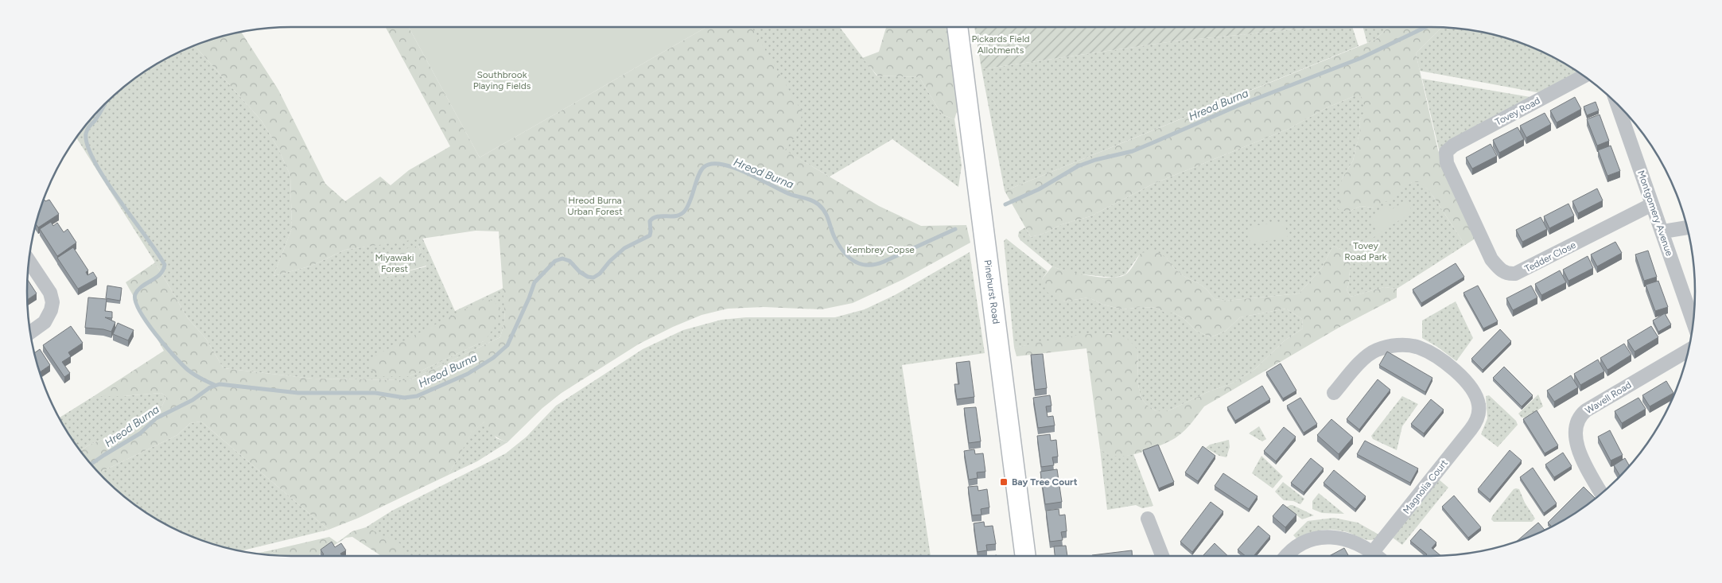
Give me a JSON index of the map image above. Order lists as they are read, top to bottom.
{
  "streets": {
    "street": [
      "Tovey Road",
      "Montgomery Avenue",
      "Tedder Close",
      "Pinehurst Road",
      "Wavell Road",
      "Magnolia Court"
    ]
  },
  "crossings": [
    ["Tovey Road", "Tedder Close"],
    ["Montgomery Avenue", "Tedder Close"]
  ],
  "water": ["Hreod Burna"],
  "parks": [
    "Pickards Field Allotments",
    "Southbrook Playing Fields",
    "Hreod Burna Urban Forest",
    "Tovey Road Park",
    "Kembrey Copse",
    "Miyawaki Forest"
  ],
  "places": {
    "transit": ["Bay Tree Court"]
  }
}
